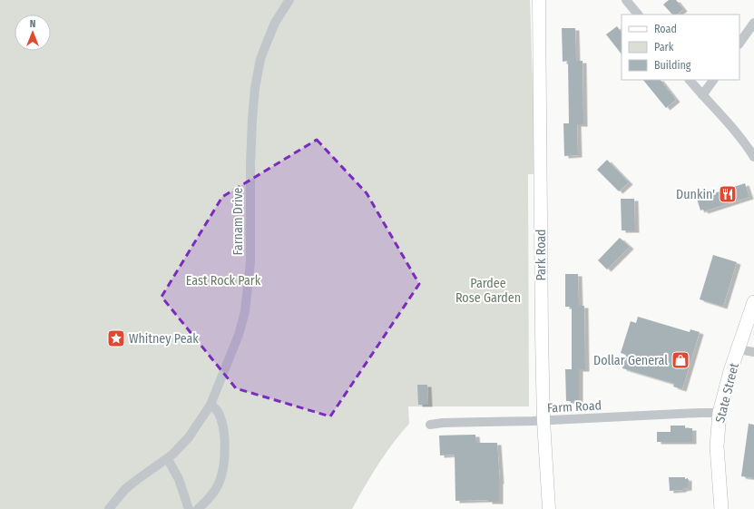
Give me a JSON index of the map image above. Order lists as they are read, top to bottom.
{
  "streets": {
    "main road": ["Park Road", "State Street"],
    "street": ["Farnam Drive", "Farm Road"]
  },
  "crossings": [
    ["Park Road", "Farm Road"],
    ["State Street", "Farm Road"]
  ],
  "parks": ["East Rock Park", "Pardee Rose Garden"],
  "places": {
    "restaurant": ["Dunkin'"],
    "place": ["Whitney Peak"],
    "shop": ["Dollar General"]
  },
  "legend": ["Road", "Park", "Building"],
  "north": "top"
}
